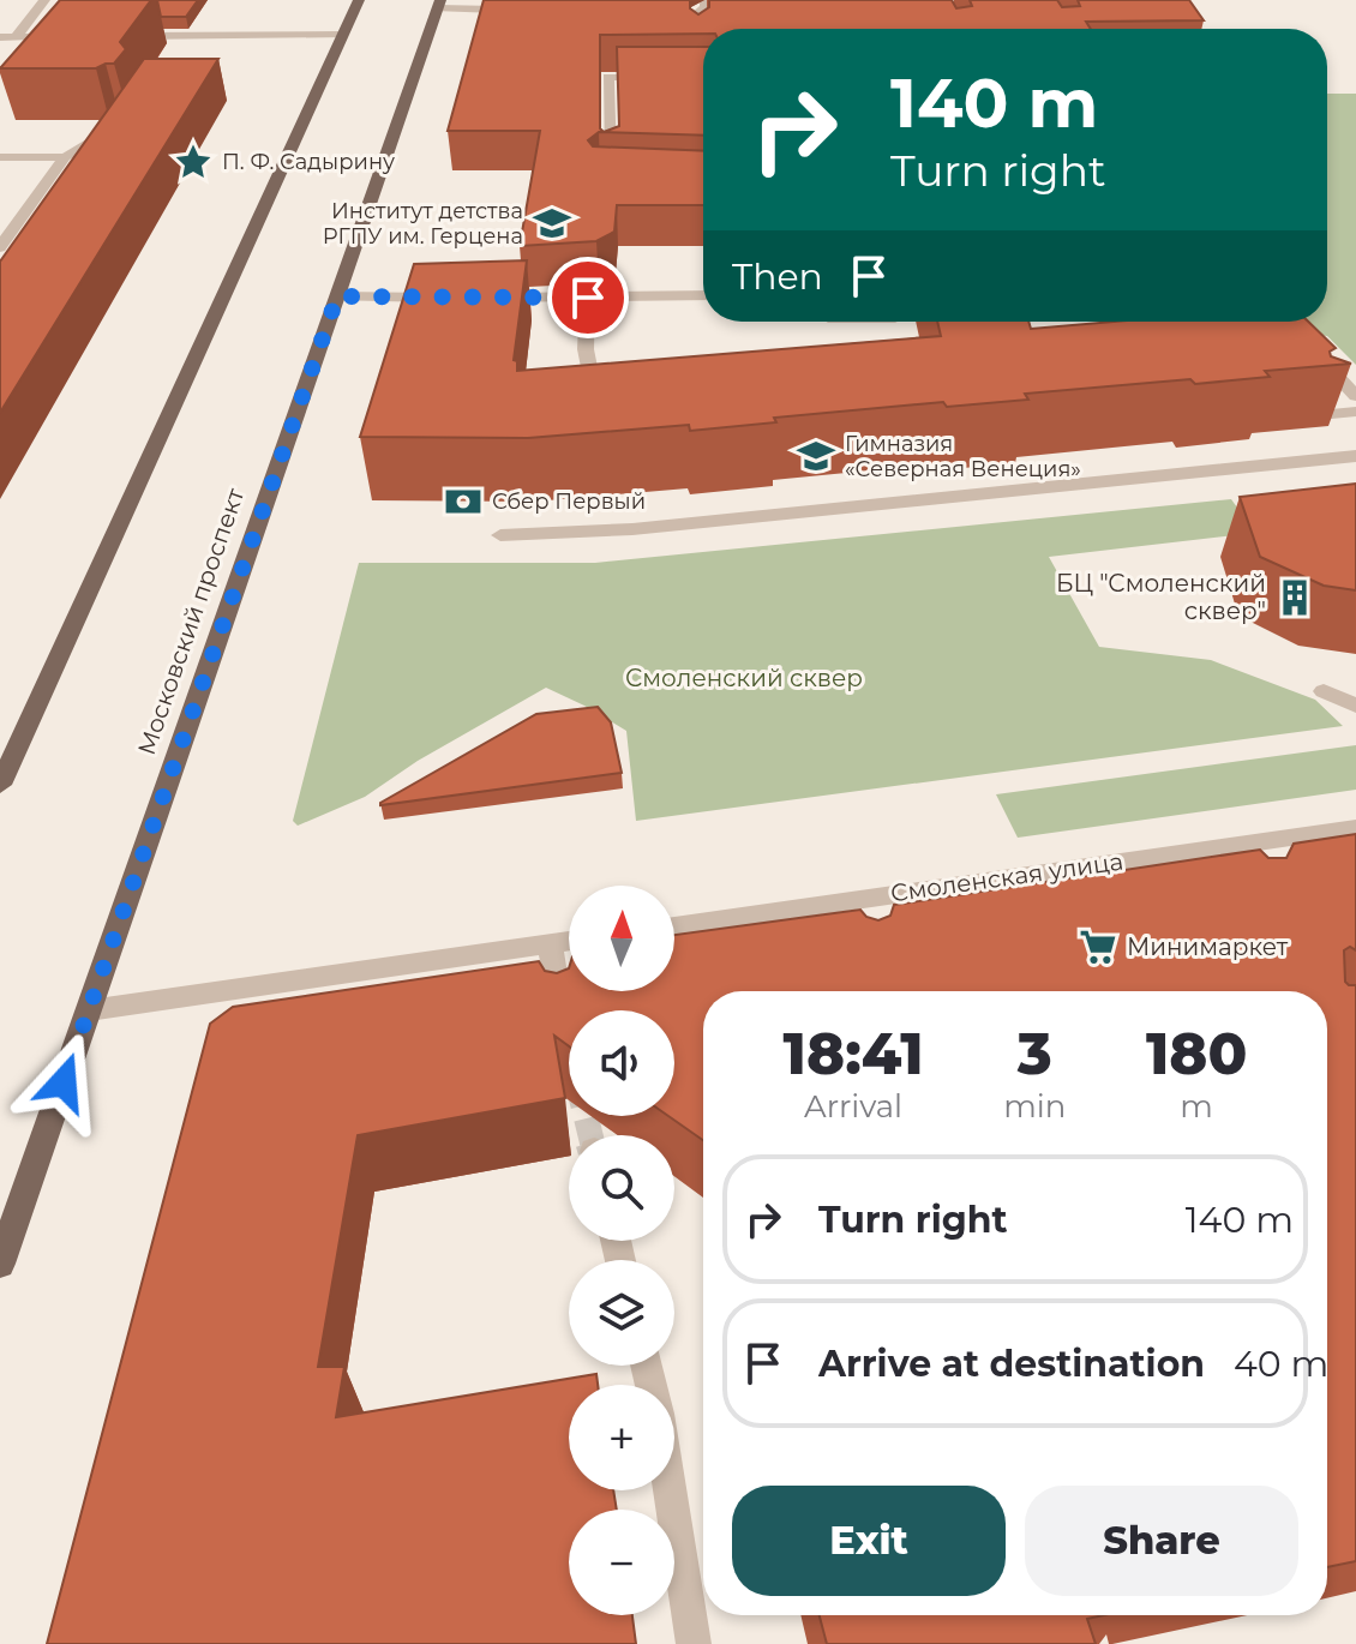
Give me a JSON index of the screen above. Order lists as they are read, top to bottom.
{
  "streets": {
    "main road": ["Московский проспект"],
    "street": ["Смоленская улица"]
  },
  "parks": ["Смоленский сквер"],
  "places": {
    "place": ["П. Ф. Садырину"],
    "school or university": ["Институт детства РГПУ им. Герцена", "Гимназия «Северная Венеция»"],
    "bank": ["Сбер Первый"],
    "building": ["БЦ \"Смоленский сквер\""],
    "supermarket": ["Минимаркет"]
  },
  "north": "top",
  "page": {
    "turn": ["140 m", "Turn right"],
    "then": "Then",
    "map_buttons": ["+", "−"],
    "eta": [
      "18:41",
      "Arrival",
      "3",
      "min",
      "180",
      "m"
    ],
    "list": [
      {
        "name": "Turn right",
        "value": "140 m"
      },
      {
        "name": "Arrive at destination",
        "value": "40 m"
      }
    ],
    "buttons": ["Exit", "Share"]
  }
}
